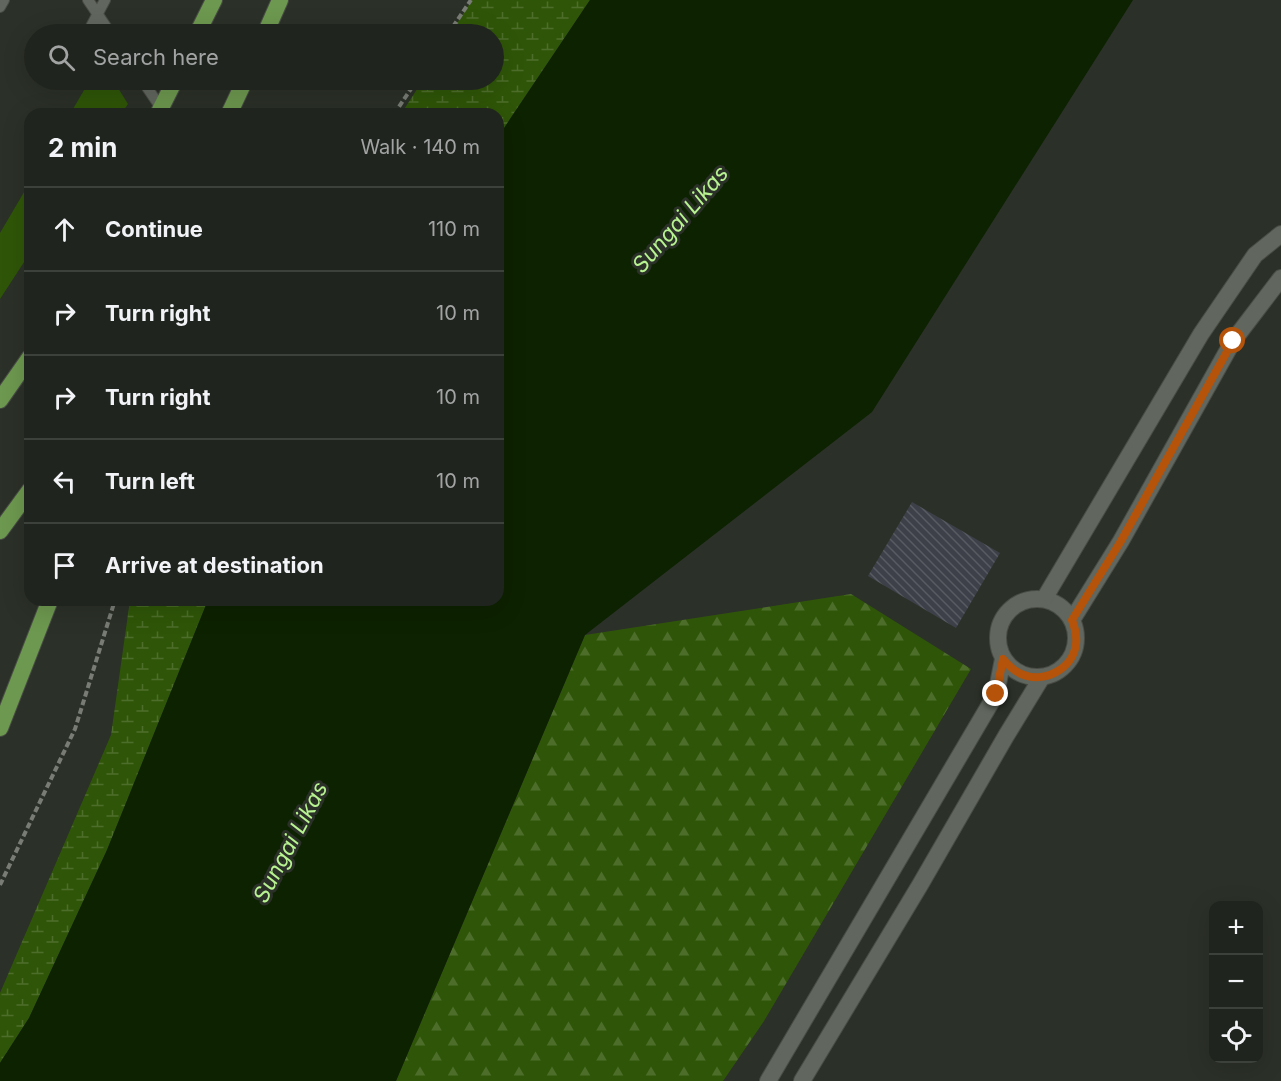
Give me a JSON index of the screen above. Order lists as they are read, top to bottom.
{
  "water": ["Sungai Likas"],
  "page": {
    "search": "Search here",
    "heading": ["2 min", "Walk · 140 m"],
    "list": [
      ["Continue", "110 m"],
      ["Turn right", "10 m"],
      ["Turn right", "10 m"],
      ["Turn left", "10 m"],
      "Arrive at destination"
    ],
    "map_buttons": ["+", "−"]
  }
}
